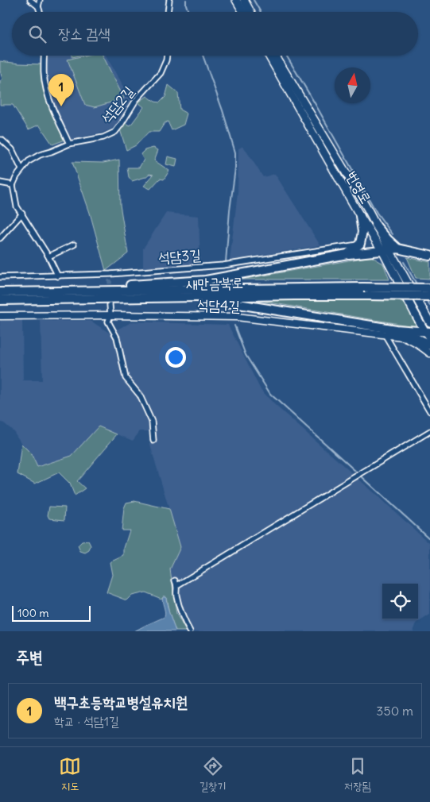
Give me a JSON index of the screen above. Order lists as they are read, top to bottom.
{
  "streets": {
    "highway": ["새만금북로"],
    "main road": ["번영로"],
    "street": ["석담2길", "석담3길", "석담4길"]
  },
  "scale_bar": "100 m",
  "north": "top",
  "page": {
    "search": "장소 검색",
    "pins": "1",
    "scale": "100 m",
    "heading": "주변",
    "list": [
      {
        "mark": "1",
        "name": "백구초등학교병설유치원",
        "note": "학교 · 석담1길",
        "value": "350 m"
      }
    ],
    "nav": ["지도", "길찾기", "저장됨"]
  }
}
